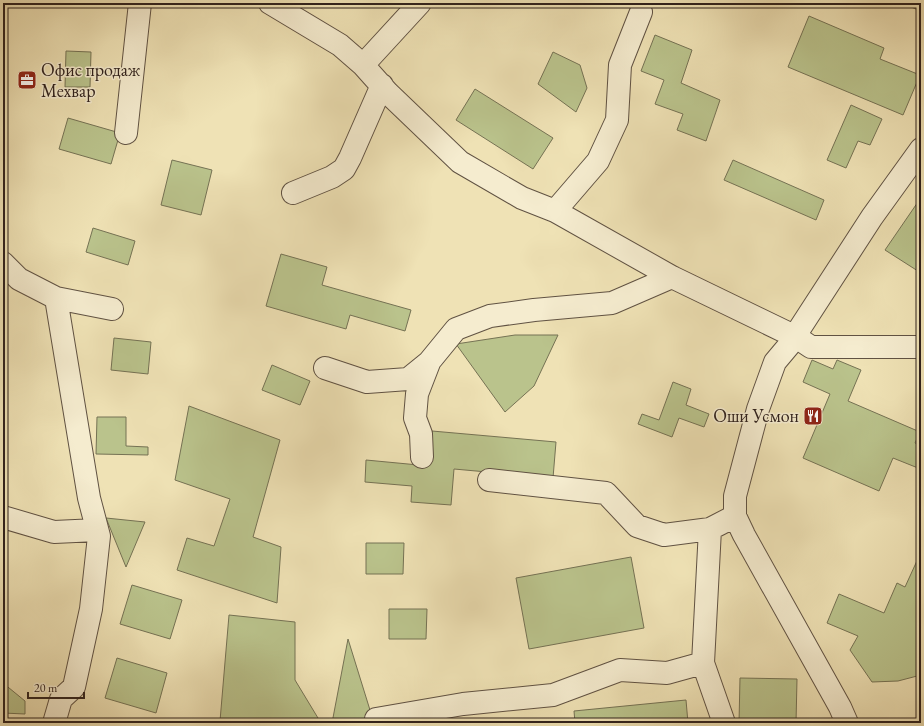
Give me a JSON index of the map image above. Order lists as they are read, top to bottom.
{
  "places": {
    "office": ["Офис продаж Мехвар"],
    "restaurant": ["Оши Усмон"]
  },
  "scale_bar": "20 m"
}
